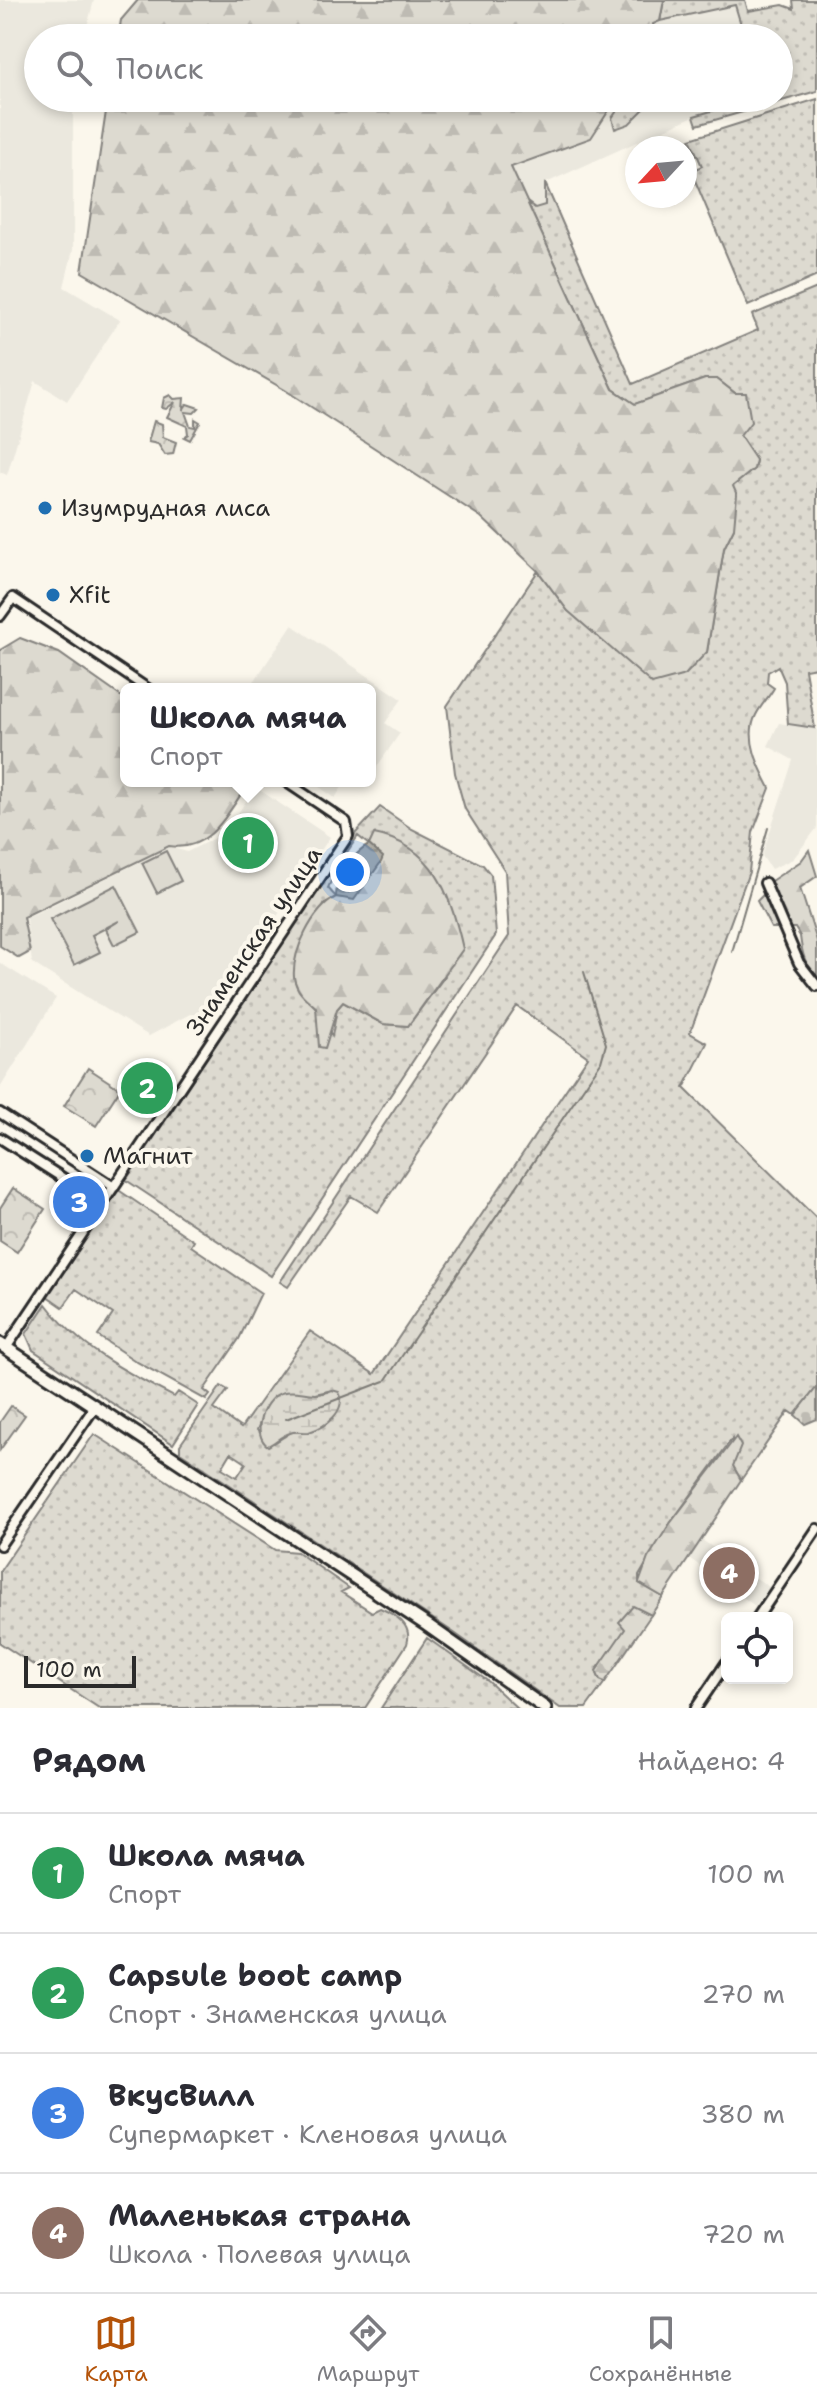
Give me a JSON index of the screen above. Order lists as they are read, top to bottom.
{
  "streets": {
    "street": ["Знаменская улица"]
  },
  "places": ["Изумрудная лиса", "Xfit", "Магнит"],
  "scale_bar": "100 m",
  "north": "bottom left",
  "page": {
    "search": "Поиск",
    "popup": ["Школа мяча", "Спорт"],
    "pins": [
      "1",
      "2",
      "3",
      "4"
    ],
    "scale": "100 m",
    "heading": ["Рядом", "Найдено: 4"],
    "list": [
      {
        "mark": "1",
        "name": "Школа мяча",
        "note": "Спорт",
        "value": "100 m"
      },
      {
        "mark": "2",
        "name": "Capsule boot camp",
        "note": "Спорт · Знаменская улица",
        "value": "270 m"
      },
      {
        "mark": "3",
        "name": "ВкусВилл",
        "note": "Супермаркет · Кленовая улица",
        "value": "380 m"
      },
      {
        "mark": "4",
        "name": "Маленькая страна",
        "note": "Школа · Полевая улица",
        "value": "720 m"
      }
    ],
    "nav": ["Карта", "Маршрут", "Сохранённые"]
  }
}
